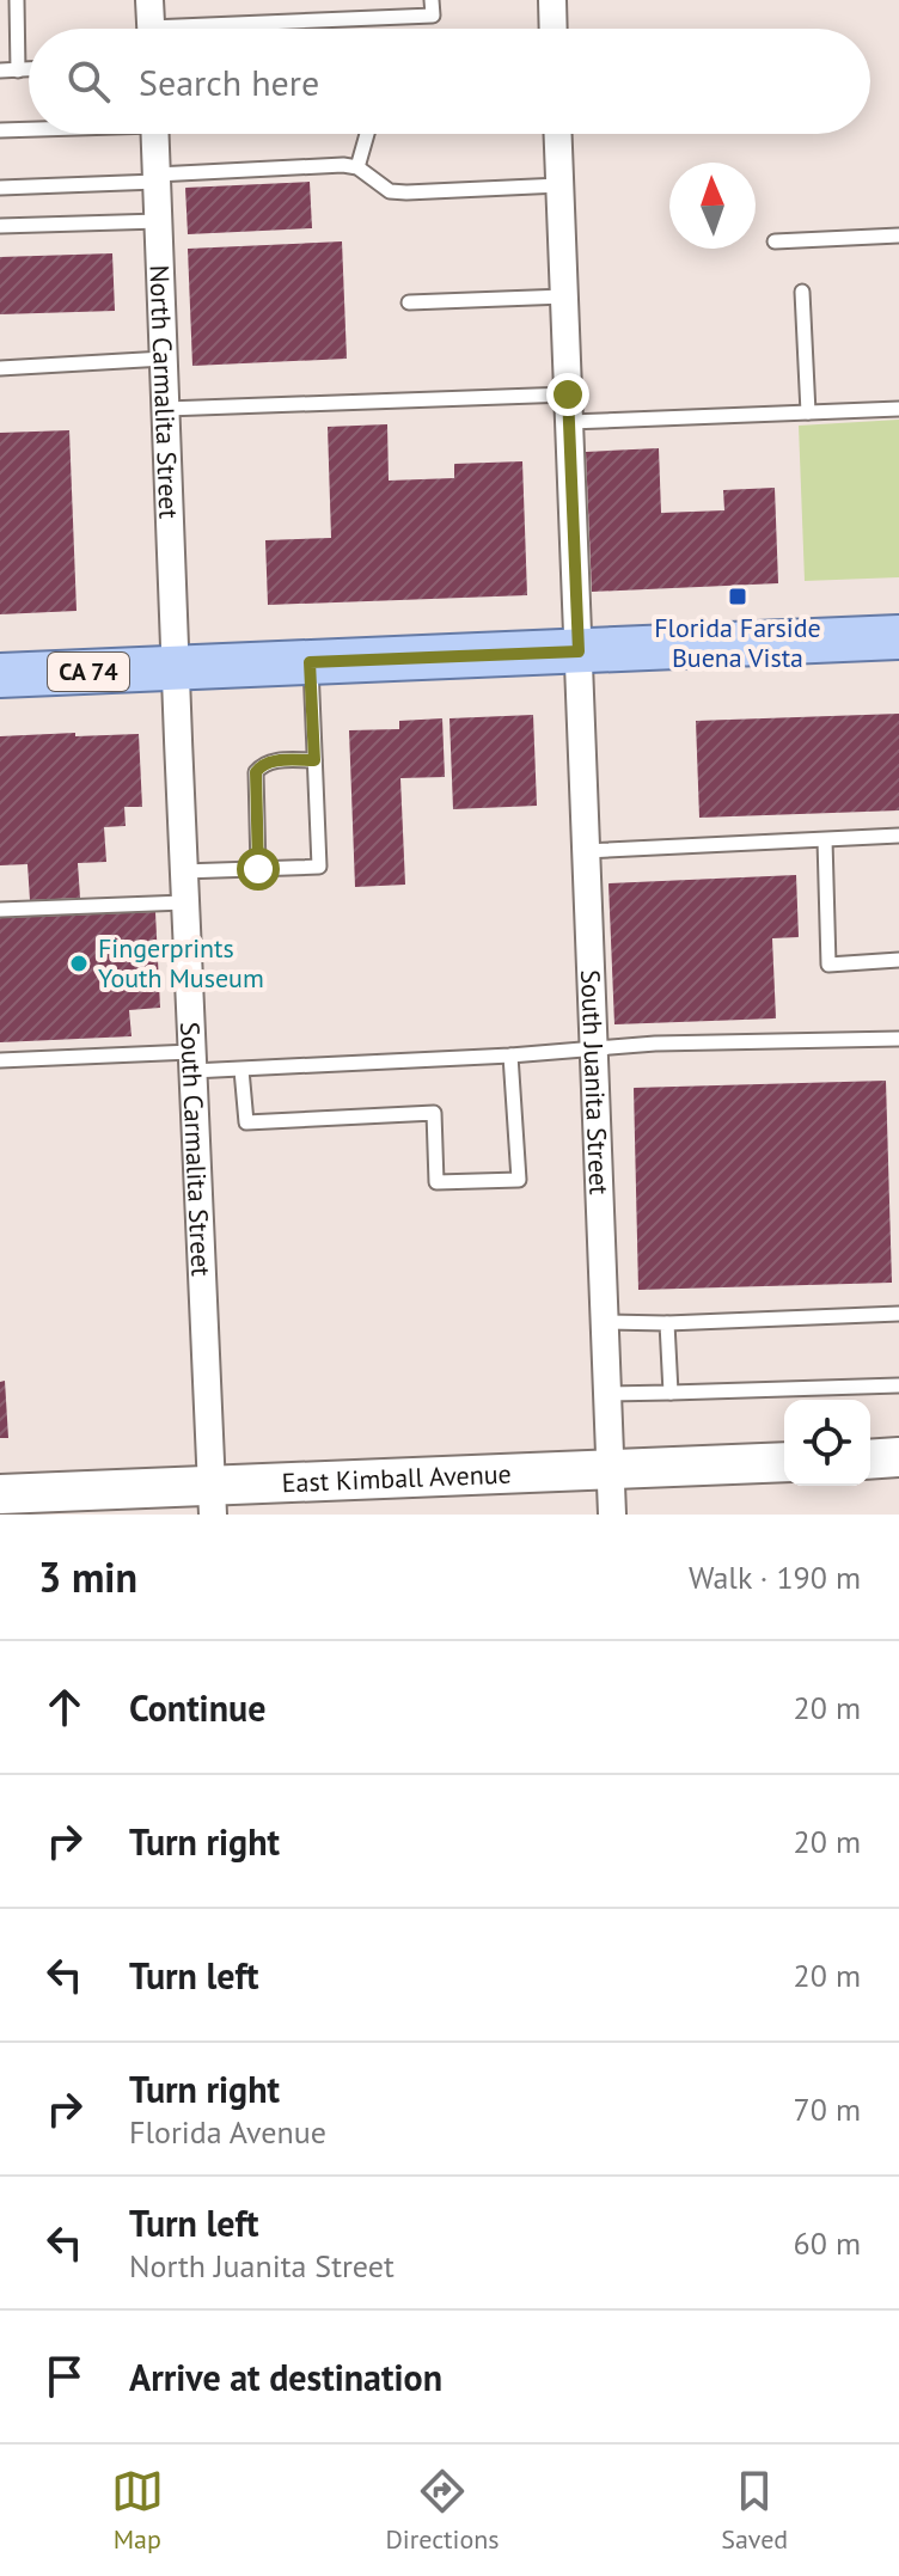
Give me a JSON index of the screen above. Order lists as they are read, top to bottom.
{
  "streets": {
    "main road": ["CA 74"],
    "street": [
      "North Carmalita Street",
      "South Juanita Street",
      "South Carmalita Street",
      "East Kimball Avenue"
    ]
  },
  "crossings": [
    ["North Carmalita Street", "CA 74"],
    ["North Carmalita Street", "South Carmalita Street"],
    ["CA 74", "South Juanita Street"],
    ["CA 74", "South Carmalita Street"],
    ["South Juanita Street", "East Kimball Avenue"],
    ["South Carmalita Street", "East Kimball Avenue"]
  ],
  "places": {
    "transit": ["Florida Farside Buena Vista"],
    "other": ["Fingerprints Youth Museum"]
  },
  "north": "top",
  "page": {
    "search": "Search here",
    "heading": ["3 min", "Walk · 190 m"],
    "list": [
      ["Continue", "20 m"],
      ["Turn right", "20 m"],
      ["Turn left", "20 m"],
      ["Turn right", "Florida Avenue", "70 m"],
      ["Turn left", "North Juanita Street", "60 m"],
      "Arrive at destination"
    ],
    "nav": ["Map", "Directions", "Saved"]
  }
}
